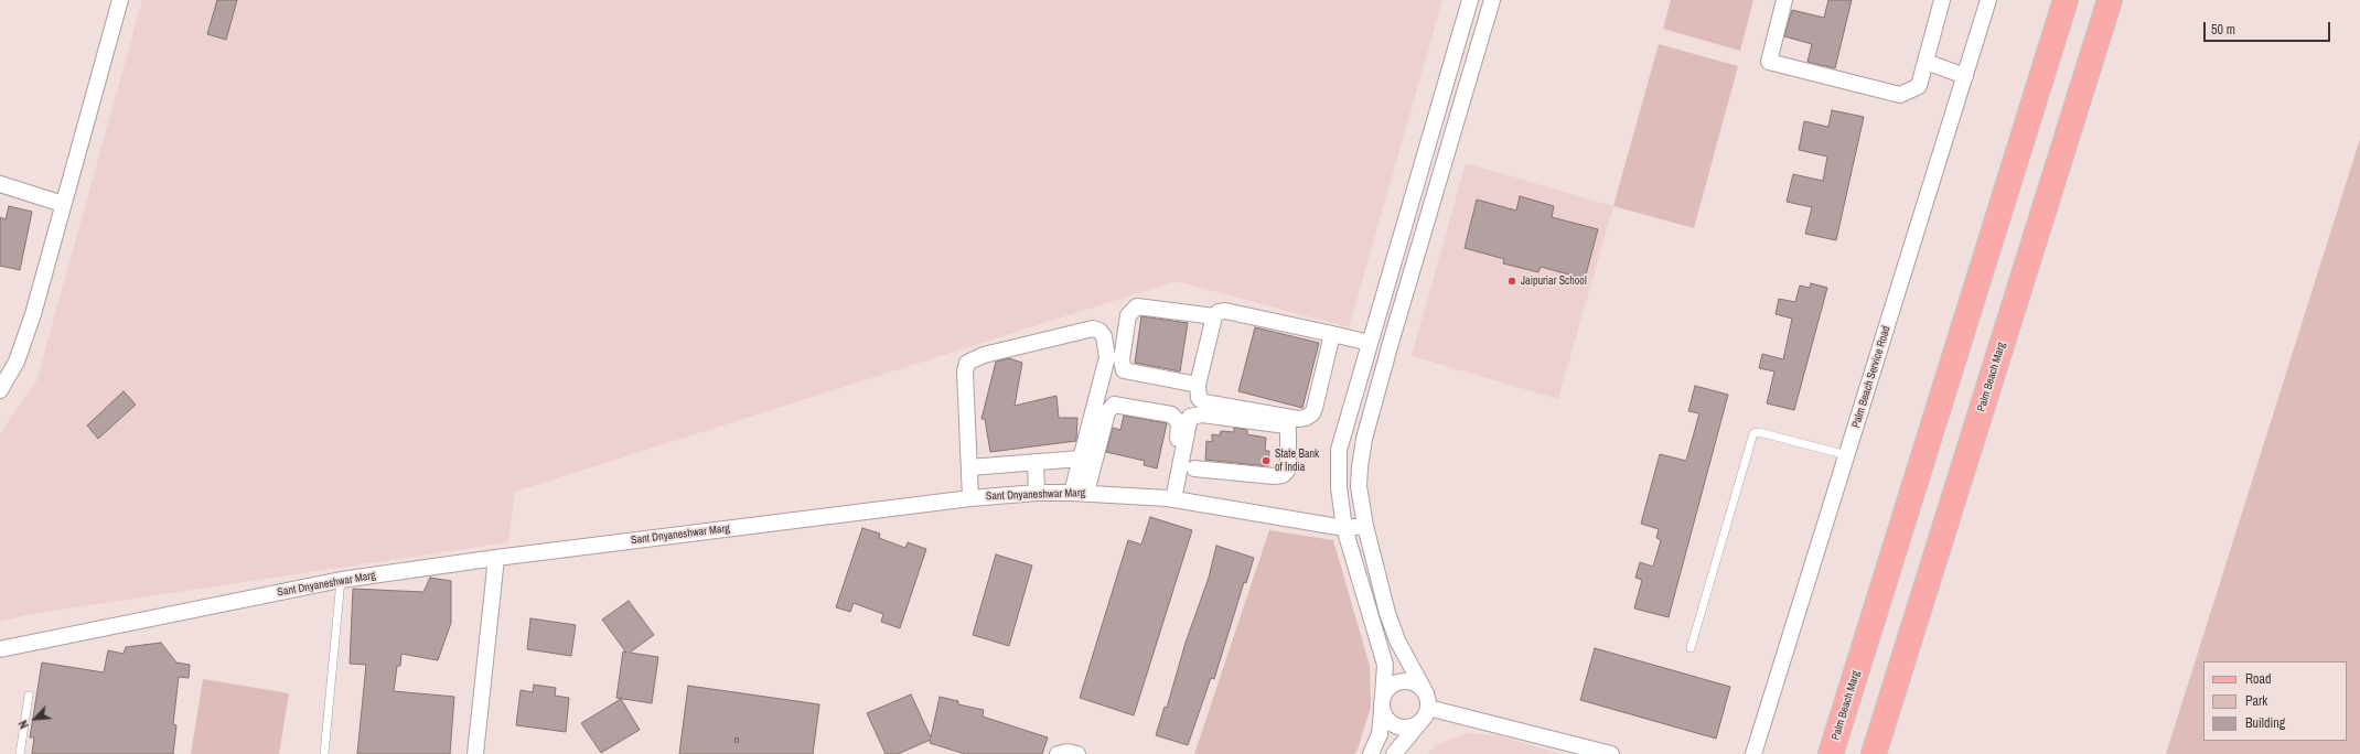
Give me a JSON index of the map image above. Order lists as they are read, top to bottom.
{
  "streets": {
    "main road": ["Palm Beach Marg"],
    "street": ["Palm Beach Service Road", "Sant Dnyaneshwar Marg"]
  },
  "places": ["Jaipuriar School", "State Bank of India"],
  "house_numbers": ["D"],
  "legend": ["Road", "Park", "Building"],
  "scale_bar": "50 m",
  "north": "bottom left"
}
